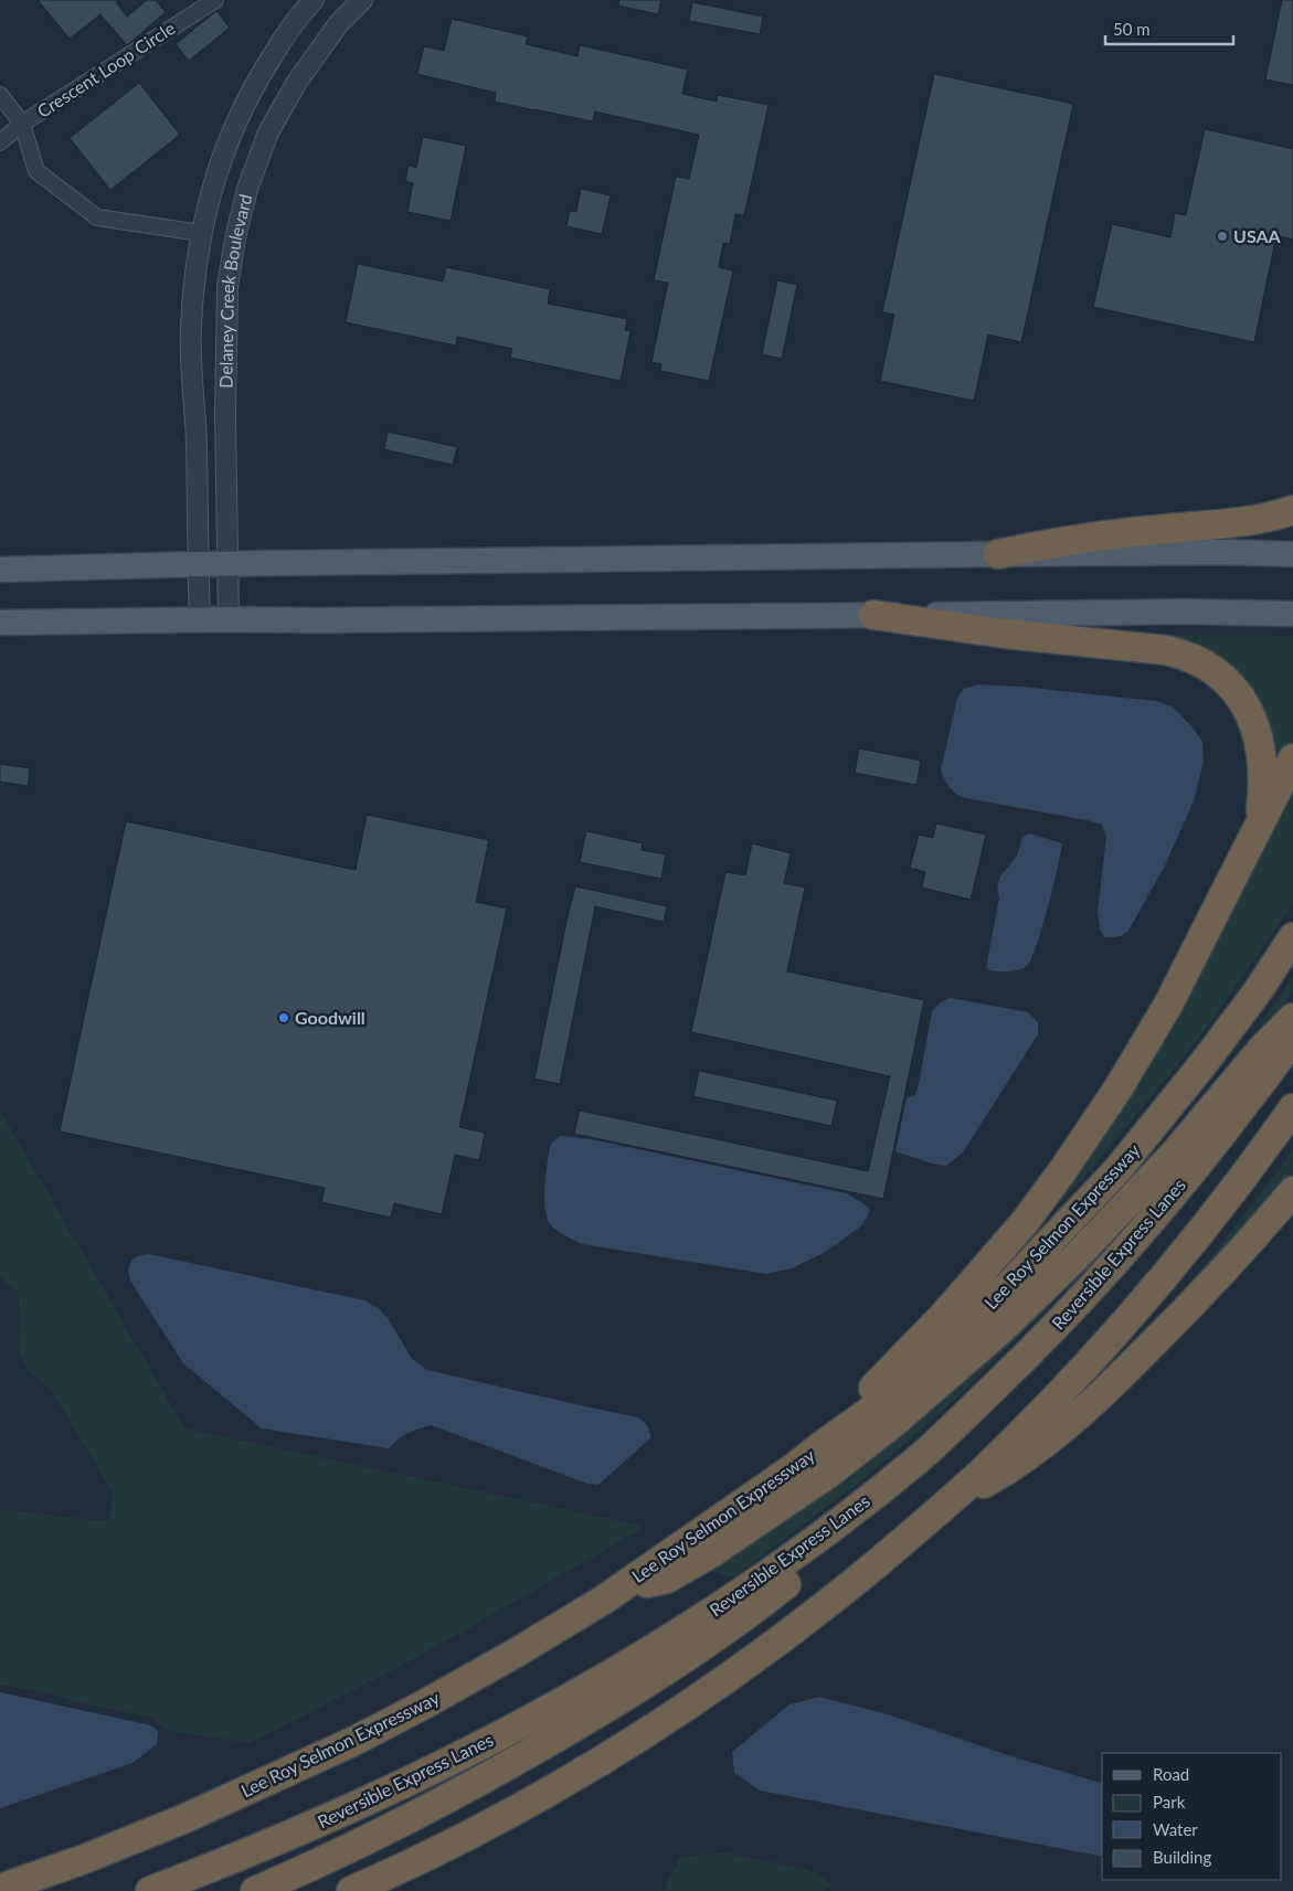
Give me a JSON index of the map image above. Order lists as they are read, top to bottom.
{
  "streets": {
    "highway": ["Lee Roy Selmon Expressway", "Reversible Express Lanes"],
    "street": ["Crescent Loop Circle", "Delaney Creek Boulevard"]
  },
  "places": ["USAA", "Goodwill"],
  "legend": [
    "Road",
    "Park",
    "Water",
    "Building"
  ],
  "scale_bar": "50 m"
}
